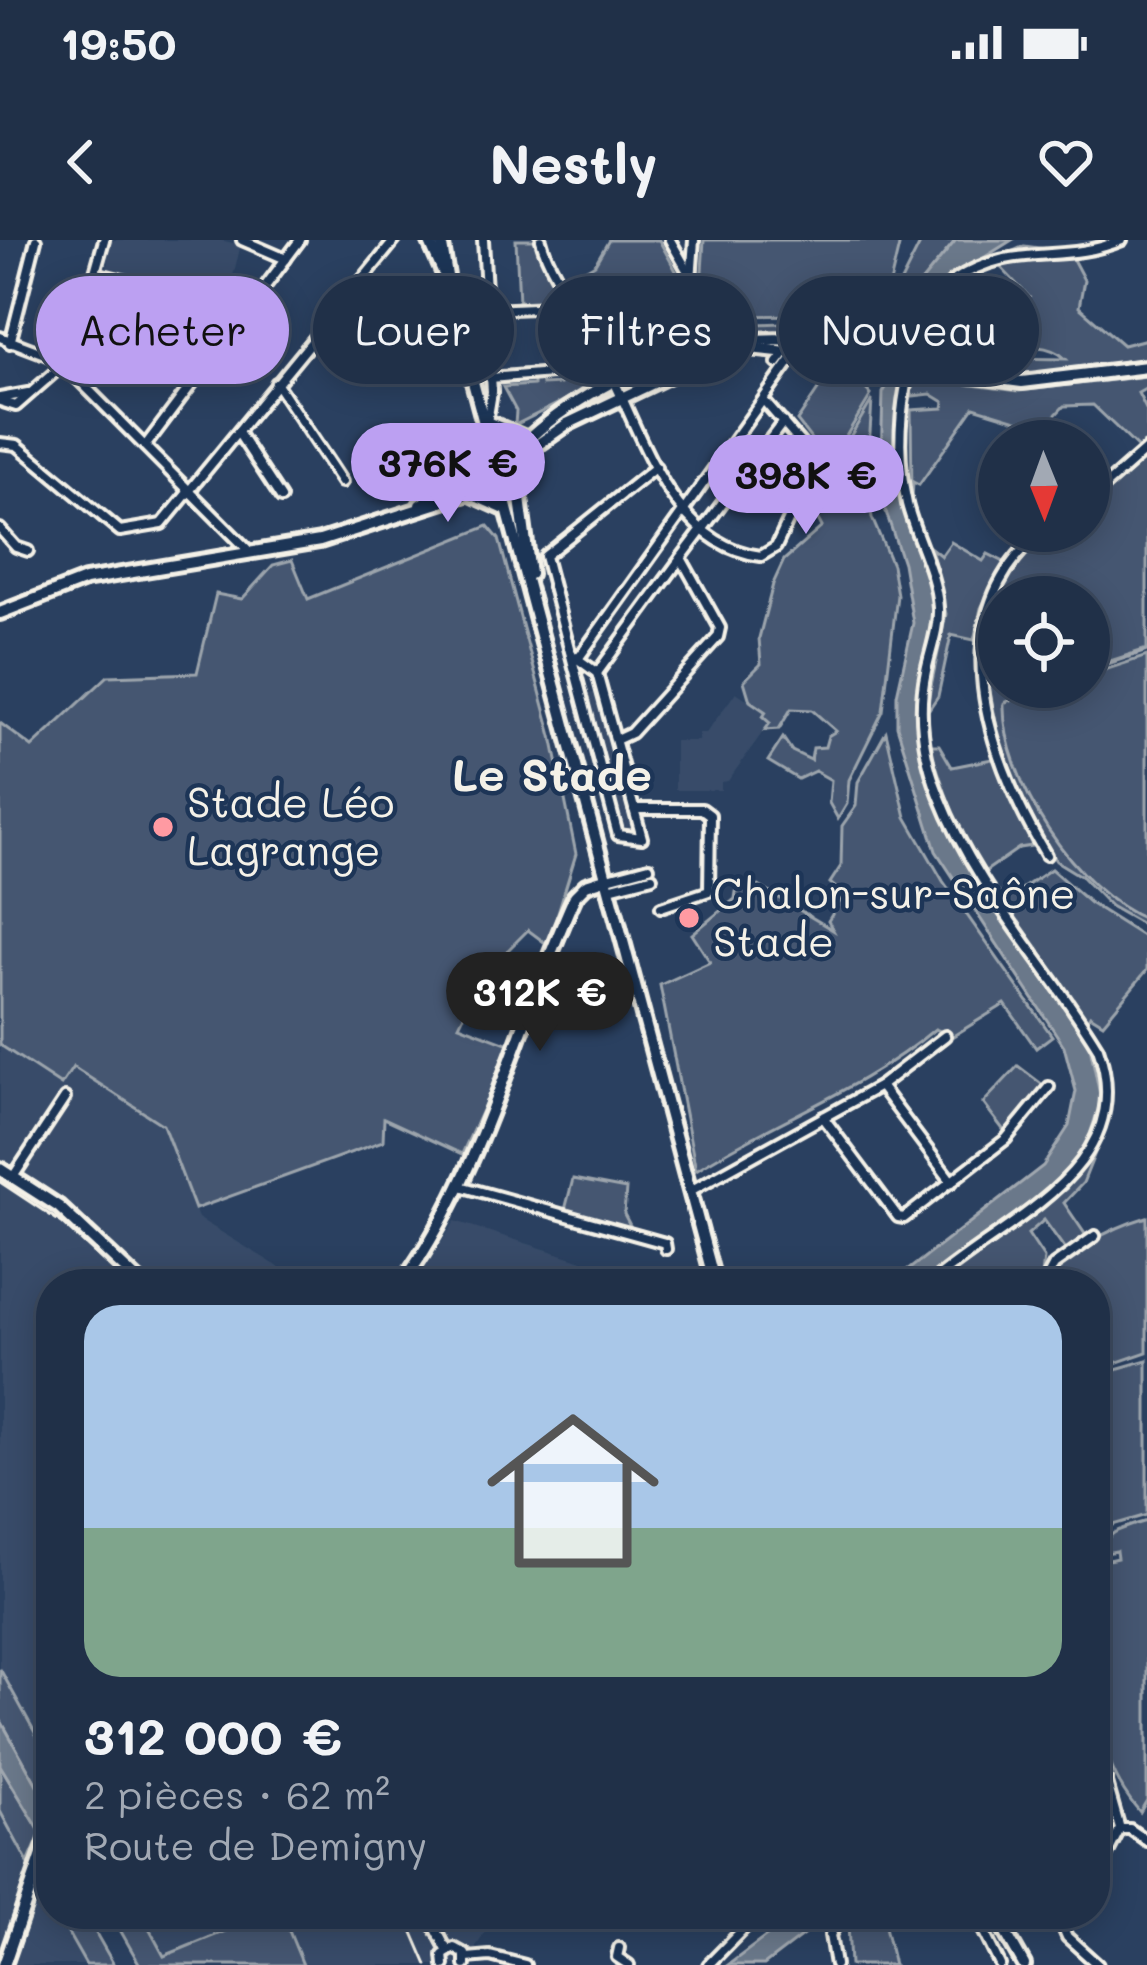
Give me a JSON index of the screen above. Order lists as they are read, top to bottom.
{
  "districts": ["Le Stade"],
  "places": ["Stade Léo Lagrange", "Chalon-sur-Saône Stade"],
  "north": "bottom",
  "page": {
    "status": "19:50",
    "header": "Nestly",
    "chip": [
      "Acheter",
      "Louer",
      "Filtres",
      "Nouveau"
    ],
    "price": ["376K €", "398K €", "312K €"],
    "list": [
      {
        "name": "312 000 €",
        "note": "2 pièces · 62 m² · Route de Demigny"
      }
    ]
  }
}
